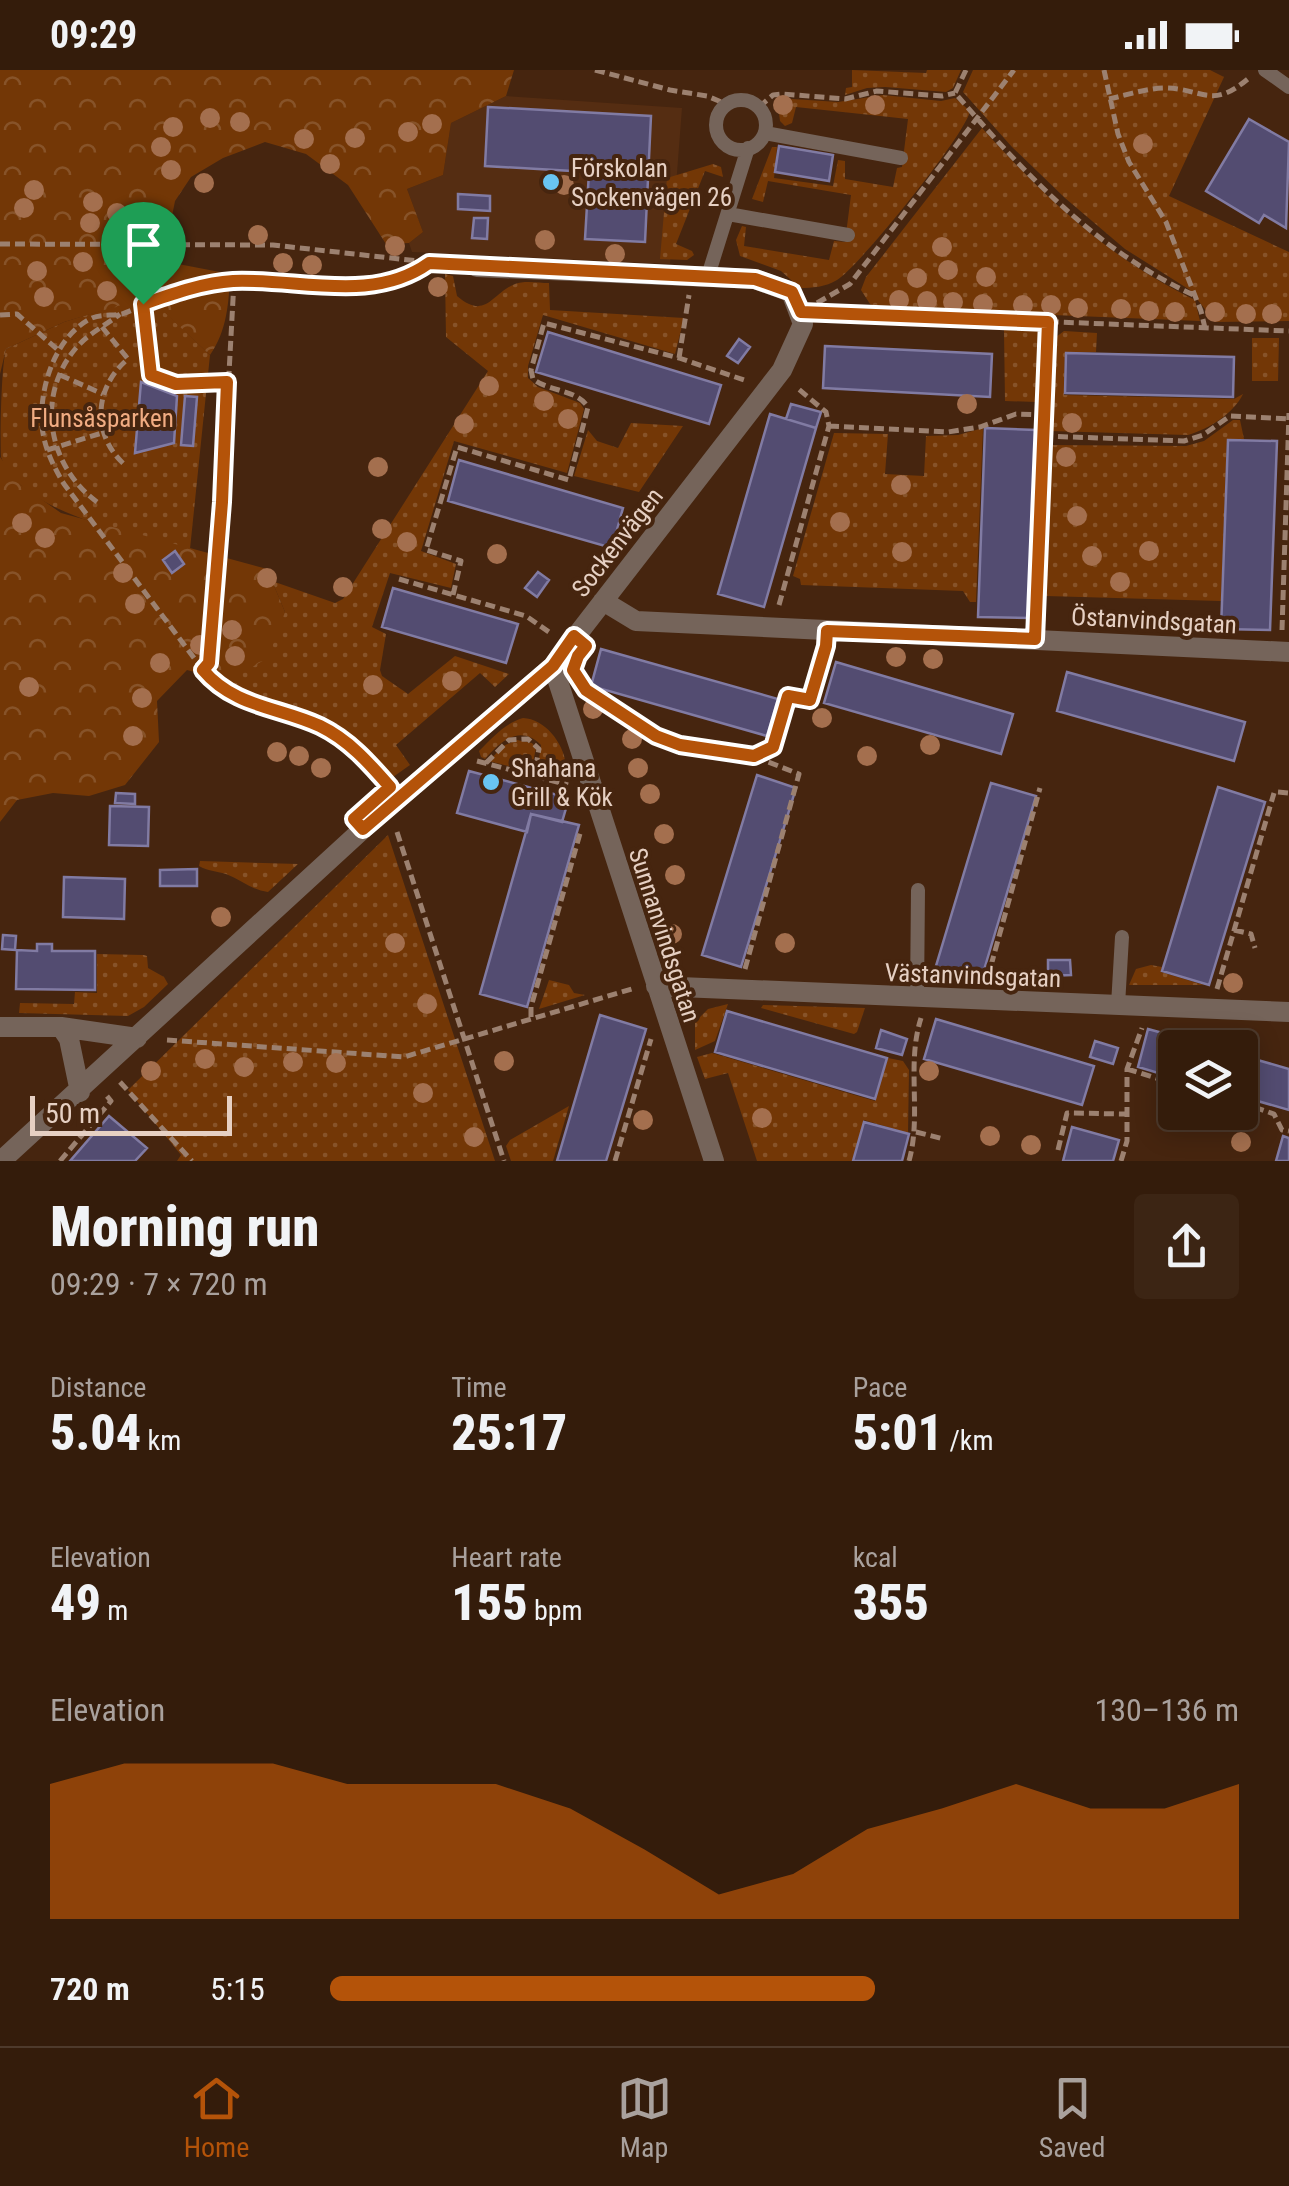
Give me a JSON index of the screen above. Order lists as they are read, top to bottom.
{
  "streets": {
    "street": [
      "Sockenvägen",
      "Östanvindsgatan",
      "Sunnanvindsgatan",
      "Västanvindsgatan"
    ]
  },
  "crossings": [
    ["Sockenvägen", "Östanvindsgatan"],
    ["Sockenvägen", "Sunnanvindsgatan"],
    ["Sunnanvindsgatan", "Västanvindsgatan"]
  ],
  "parks": ["Flunsåsparken"],
  "places": ["Förskolan Sockenvägen 26", "Shahana Grill & Kök"],
  "scale_bar": "50 m",
  "page": {
    "status": "09:29",
    "scale": "50 m",
    "heading": ["Morning run", "09:29 · 7 × 720 m"],
    "stats": [
      ["Distance", "5.04 km"],
      ["Time", "25:17"],
      ["Pace", "5:01 /km"],
      ["Elevation", "49 m"],
      ["Heart rate", "155 bpm"],
      ["kcal", "355"]
    ],
    "chart": ["Elevation", "130–136 m"],
    "list": [
      {
        "name": "720 m",
        "note": "5:15"
      }
    ],
    "tabs": ["Home", "Map", "Saved"]
  }
}
